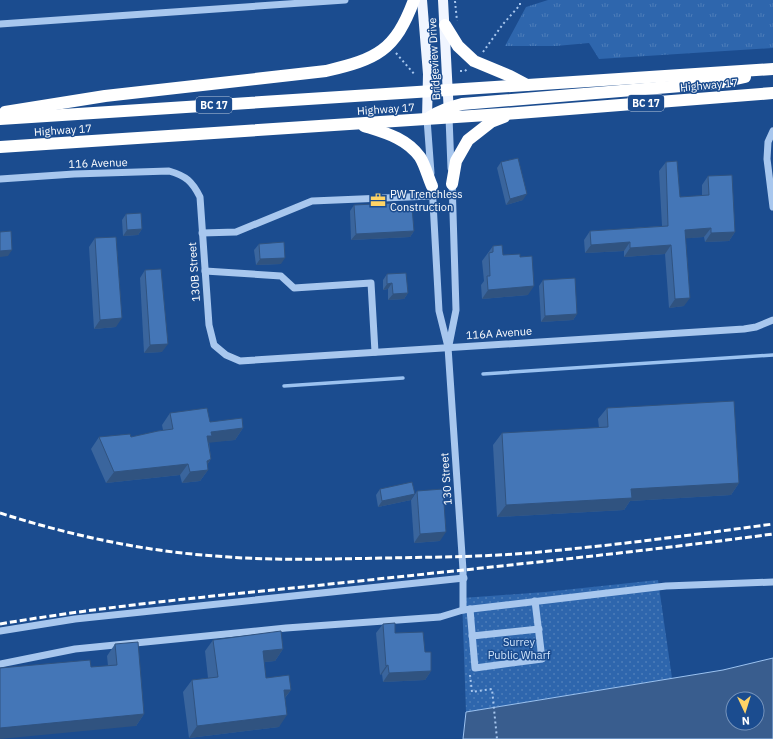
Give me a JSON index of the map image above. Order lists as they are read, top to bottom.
{
  "streets": {
    "highway": ["Highway 17", "BC 17"],
    "main road": ["Bridgeview Drive"],
    "street": [
      "116 Avenue",
      "130B Street",
      "116A Avenue",
      "130 Street"
    ]
  },
  "crossings": [
    ["Bridgeview Drive", "Highway 17"],
    ["Bridgeview Drive", "130 Street"],
    ["Highway 17", "130 Street"],
    ["116 Avenue", "130B Street"],
    ["130B Street", "116A Avenue"],
    ["116A Avenue", "130 Street"]
  ],
  "parks": ["Surrey Public Wharf"],
  "places": {
    "office": ["PW Trenchless Construction"]
  },
  "north": "bottom"
}
